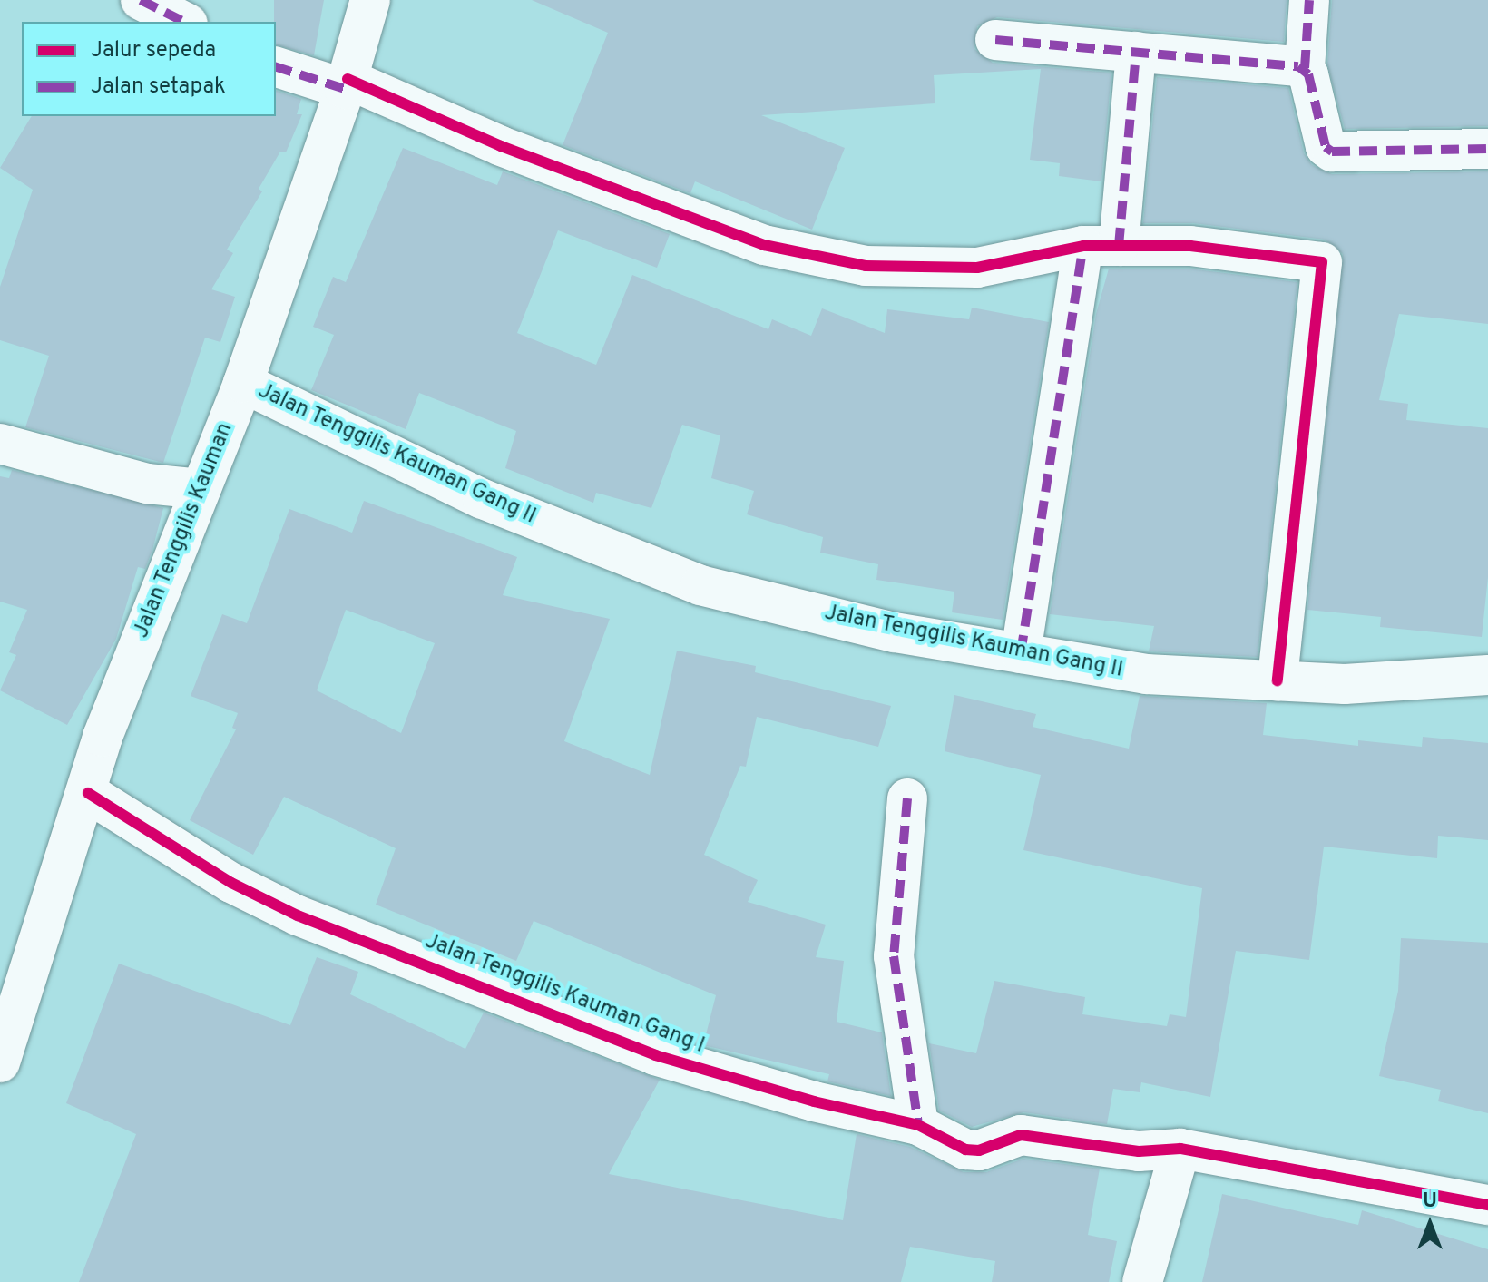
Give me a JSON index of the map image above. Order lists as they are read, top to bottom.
{
  "streets": {
    "street": ["Jalan Tenggilis Kauman Gang II", "Jalan Tenggilis Kauman", "Jalan Tenggilis Kauman Gang I"]
  },
  "crossings": [
    ["Jalan Tenggilis Kauman Gang II", "Jalan Tenggilis Kauman"],
    ["Jalan Tenggilis Kauman", "Jalan Tenggilis Kauman Gang I"]
  ],
  "legend": ["Jalur sepeda", "Jalan setapak"],
  "north": "top"
}
